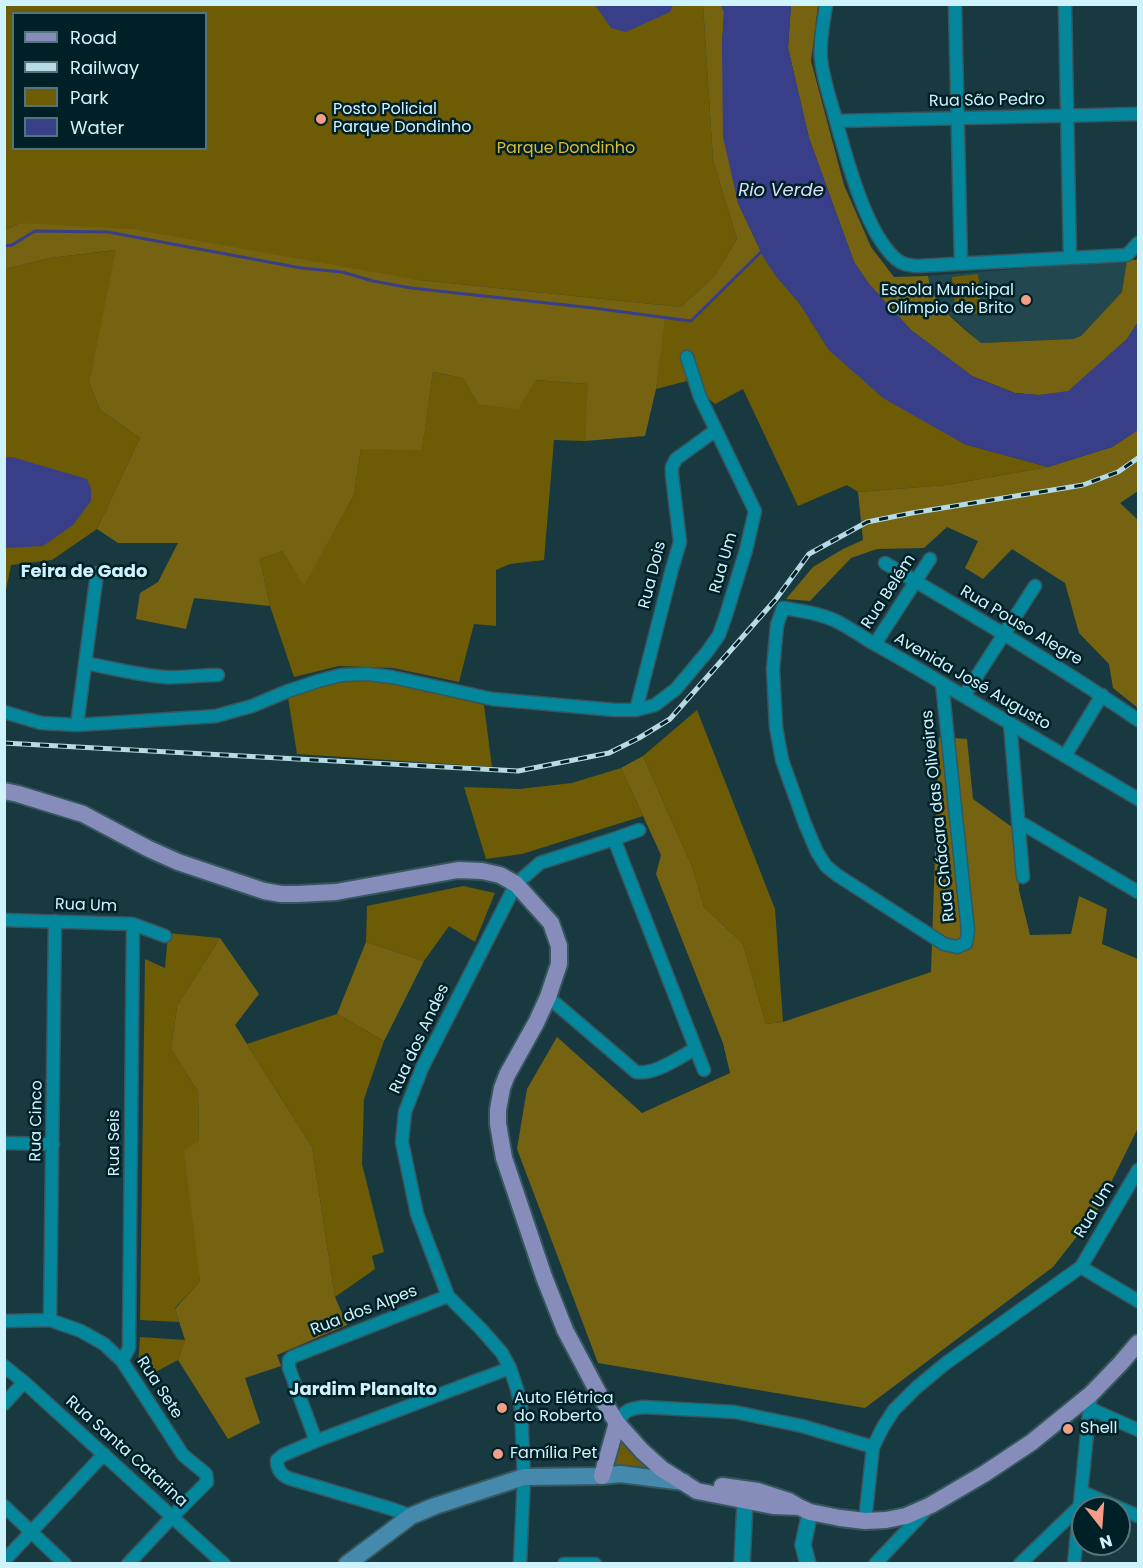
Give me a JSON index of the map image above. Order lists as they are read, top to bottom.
{
  "streets": {
    "street": [
      "Rua São Pedro",
      "Rua Um",
      "Rua Dois",
      "Rua Belém",
      "Rua Pouso Alegre",
      "Avenida José Augusto",
      "Rua Chácara das Oliveiras",
      "Rua dos Andes",
      "Rua Cinco",
      "Rua Seis",
      "Rua dos Alpes",
      "Rua Sete",
      "Rua Santa Catarina"
    ]
  },
  "crossings": [
    ["Rua Um", "Rua Dois"],
    ["Rua Um", "Rua Cinco"],
    ["Rua Um", "Rua Seis"],
    ["Rua Belém", "Rua Pouso Alegre"],
    ["Rua Belém", "Avenida José Augusto"],
    ["Avenida José Augusto", "Rua Chácara das Oliveiras"],
    ["Rua dos Andes", "Rua dos Alpes"],
    ["Rua Cinco", "Rua Sete"],
    ["Rua Seis", "Rua Sete"],
    ["Rua Sete", "Rua Santa Catarina"]
  ],
  "districts": ["Feira de Gado", "Jardim Planalto"],
  "water": ["Rio Verde"],
  "parks": ["Parque Dondinho"],
  "places": [
    "Posto Policial Parque Dondinho",
    "Escola Municipal Olímpio de Brito",
    "Auto Elétrica do Roberto",
    "Shell",
    "Família Pet"
  ],
  "legend": [
    "Road",
    "Railway",
    "Park",
    "Water"
  ],
  "north": "bottom"
}
